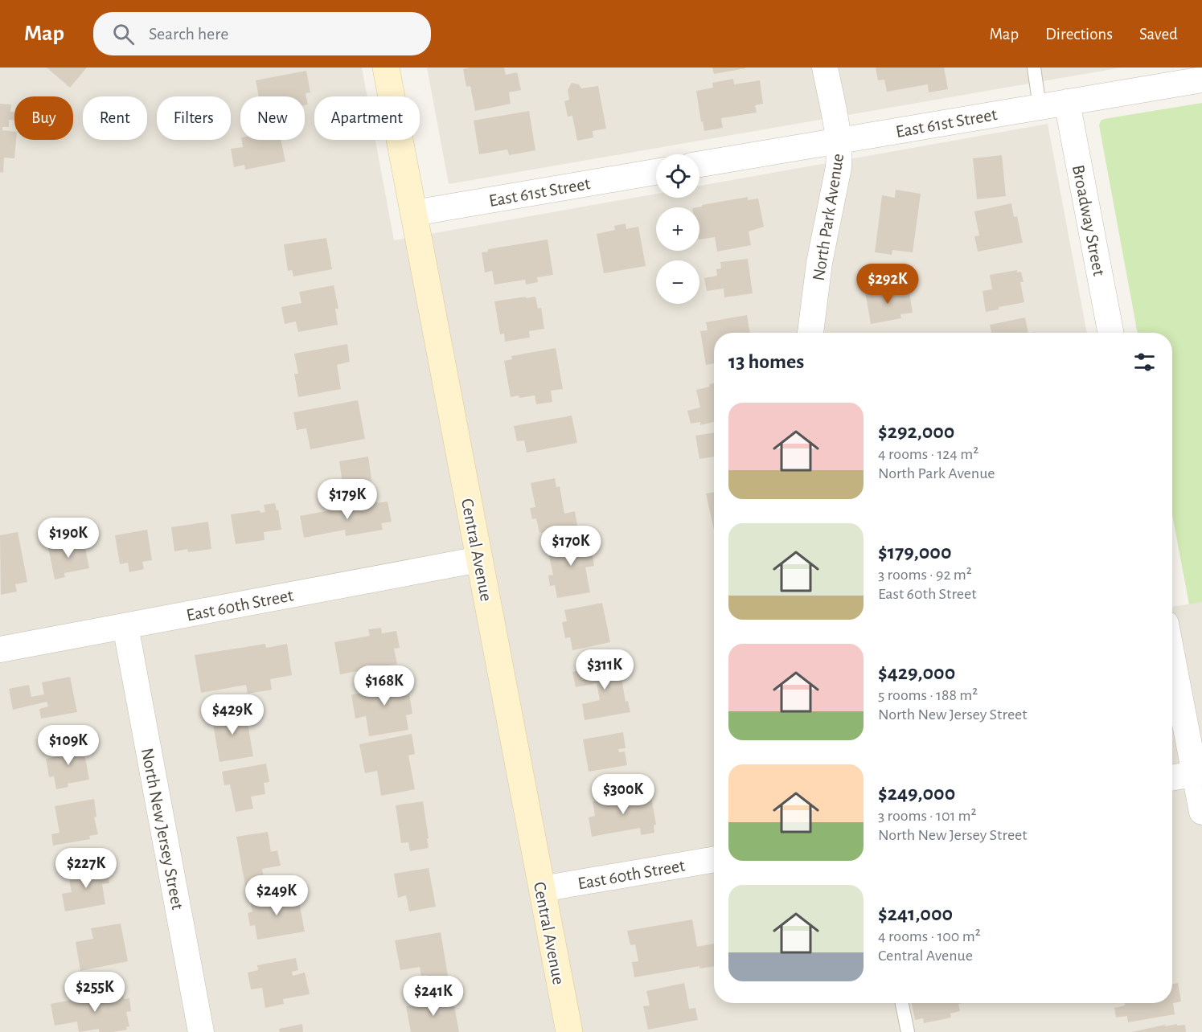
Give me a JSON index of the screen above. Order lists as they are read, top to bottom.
{
  "streets": {
    "main road": ["Central Avenue"],
    "street": [
      "East 61st Street",
      "North Park Avenue",
      "Broadway Street",
      "East 60th Street",
      "North New Jersey Street"
    ]
  },
  "crossings": [
    ["East 61st Street", "North Park Avenue"],
    ["East 61st Street", "Broadway Street"],
    ["East 61st Street", "Central Avenue"],
    ["Central Avenue", "East 60th Street"],
    ["East 60th Street", "North New Jersey Street"]
  ],
  "page": {
    "header": "Map",
    "search": "Search here",
    "nav": ["Map", "Directions", "Saved"],
    "chip": [
      "Buy",
      "Rent",
      "Filters",
      "New",
      "Apartment"
    ],
    "map_buttons": ["+", "−"],
    "price": [
      "$292K",
      "$179K",
      "$190K",
      "$170K",
      "$311K",
      "$168K",
      "$429K",
      "$109K",
      "$300K",
      "$227K",
      "$249K",
      "$255K",
      "$241K"
    ],
    "heading": "13 homes",
    "list": [
      {
        "name": "$292,000",
        "note": "4 rooms · 124 m² · North Park Avenue"
      },
      {
        "name": "$179,000",
        "note": "3 rooms · 92 m² · East 60th Street"
      },
      {
        "name": "$429,000",
        "note": "5 rooms · 188 m² · North New Jersey Street"
      },
      {
        "name": "$249,000",
        "note": "3 rooms · 101 m² · North New Jersey Street"
      },
      {
        "name": "$241,000",
        "note": "4 rooms · 100 m² · Central Avenue"
      }
    ]
  }
}
